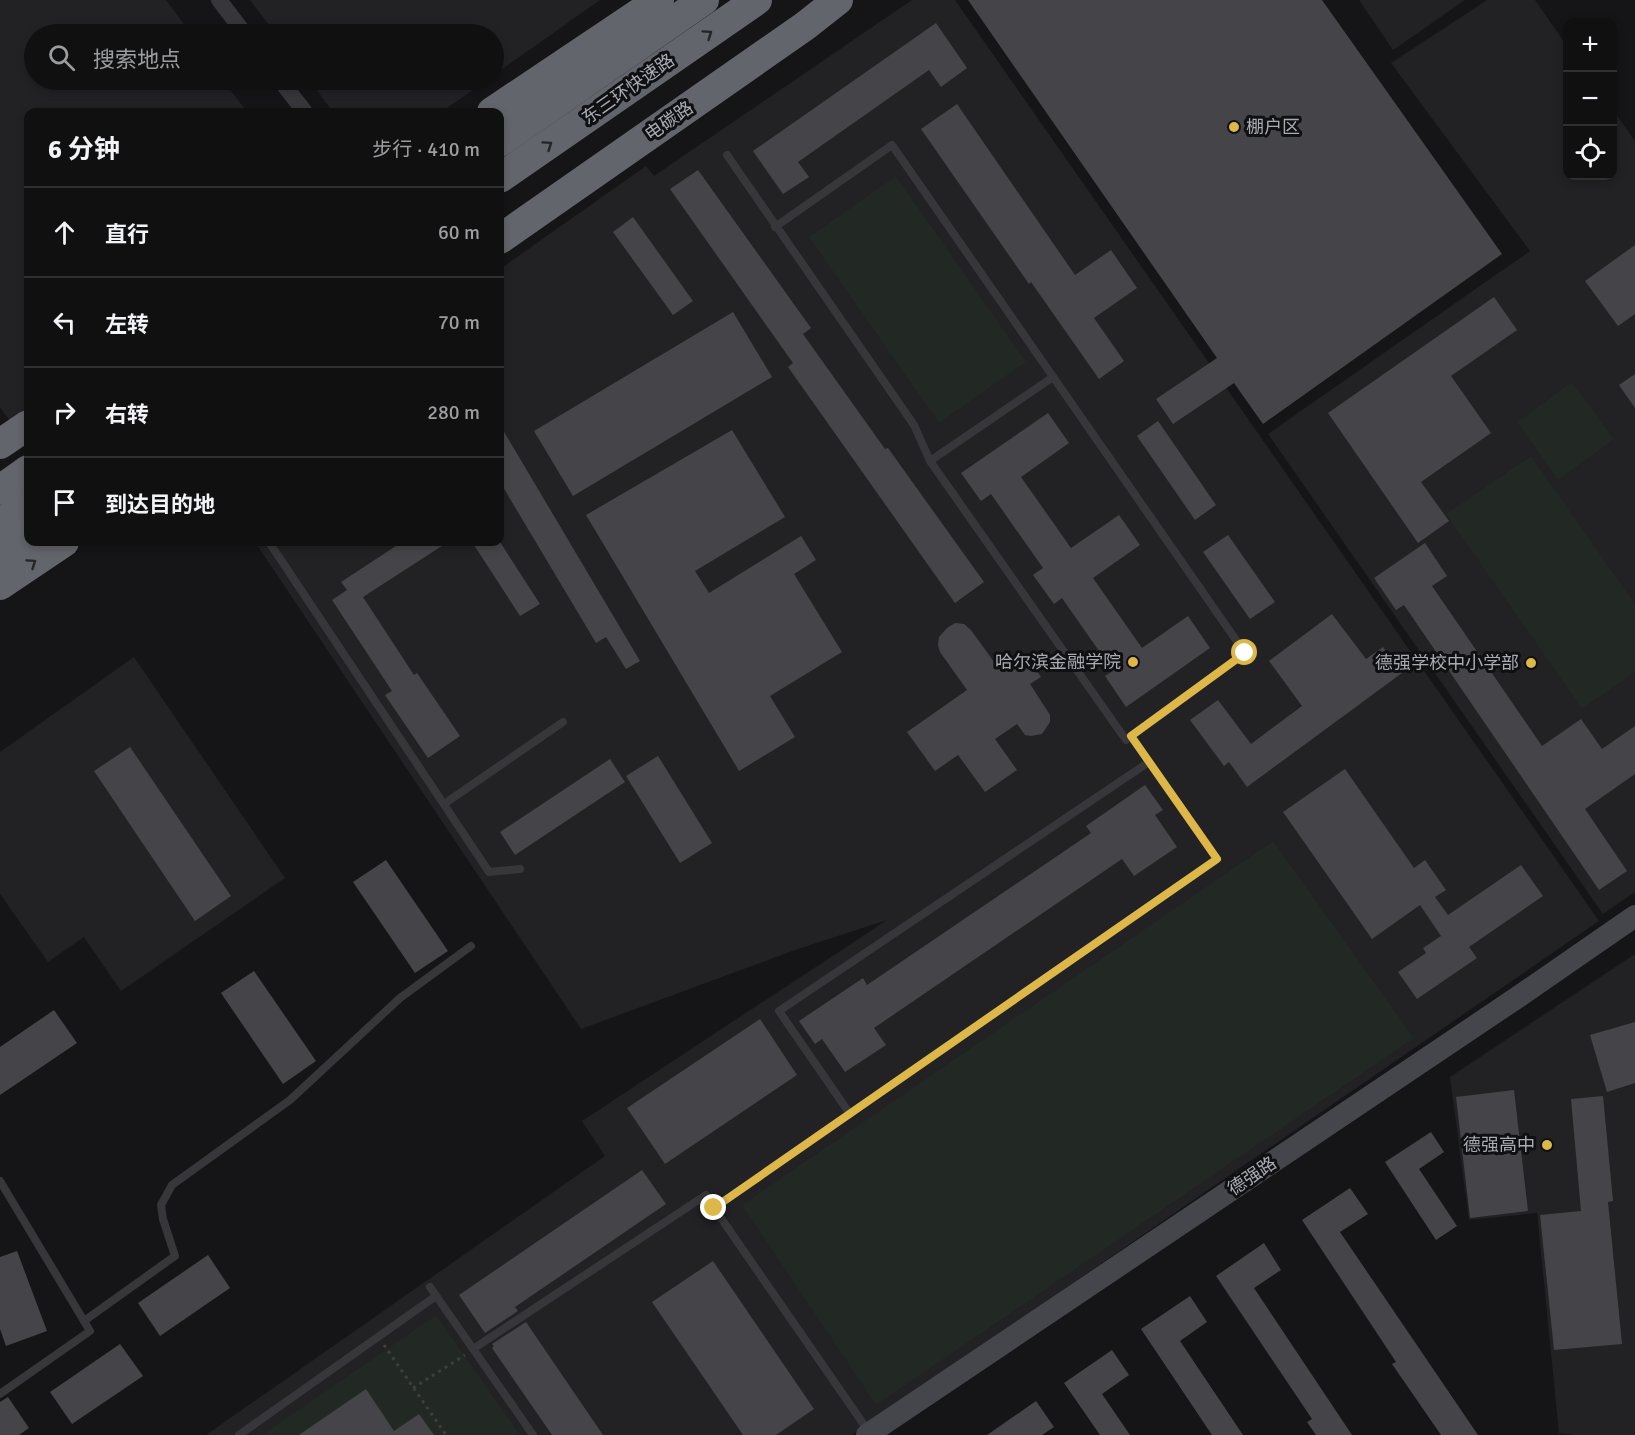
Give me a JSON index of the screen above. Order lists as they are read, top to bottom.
{
  "streets": {
    "highway": ["东三环快速路", "电碳路"],
    "street": ["德强路"]
  },
  "places": [
    "棚户区",
    "哈尔滨金融学院",
    "德强学校中小学部",
    "德强高中"
  ],
  "page": {
    "map_buttons": ["+", "−"],
    "search": "搜索地点",
    "heading": ["6 分钟", "步行 · 410 m"],
    "list": [
      ["直行", "60 m"],
      ["左转", "70 m"],
      ["右转", "280 m"],
      "到达目的地"
    ]
  }
}
